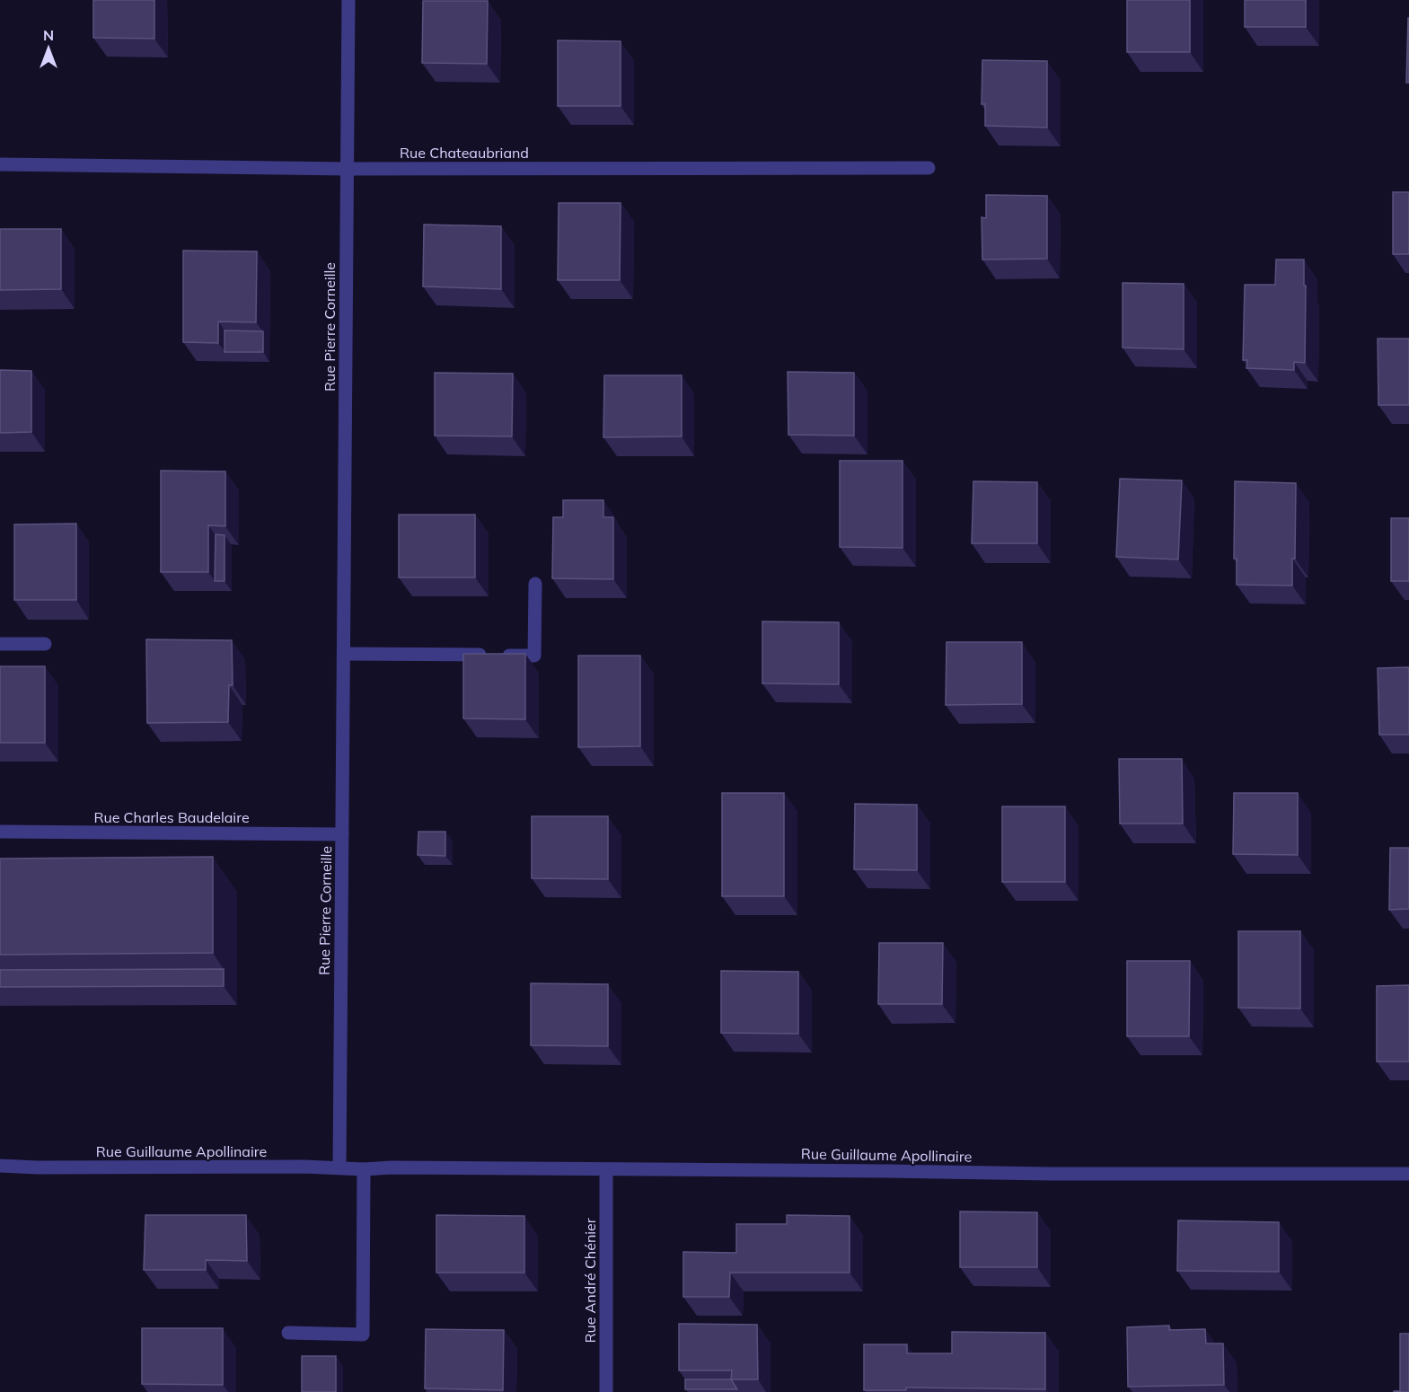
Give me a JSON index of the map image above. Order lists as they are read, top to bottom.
{
  "streets": {
    "street": [
      "Rue Chateaubriand",
      "Rue Pierre Corneille",
      "Rue Charles Baudelaire",
      "Rue Guillaume Apollinaire",
      "Rue André Chénier"
    ]
  },
  "crossings": [
    ["Rue Chateaubriand", "Rue Pierre Corneille"],
    ["Rue Pierre Corneille", "Rue Charles Baudelaire"],
    ["Rue Pierre Corneille", "Rue Guillaume Apollinaire"],
    ["Rue Guillaume Apollinaire", "Rue André Chénier"]
  ],
  "north": "top"
}
